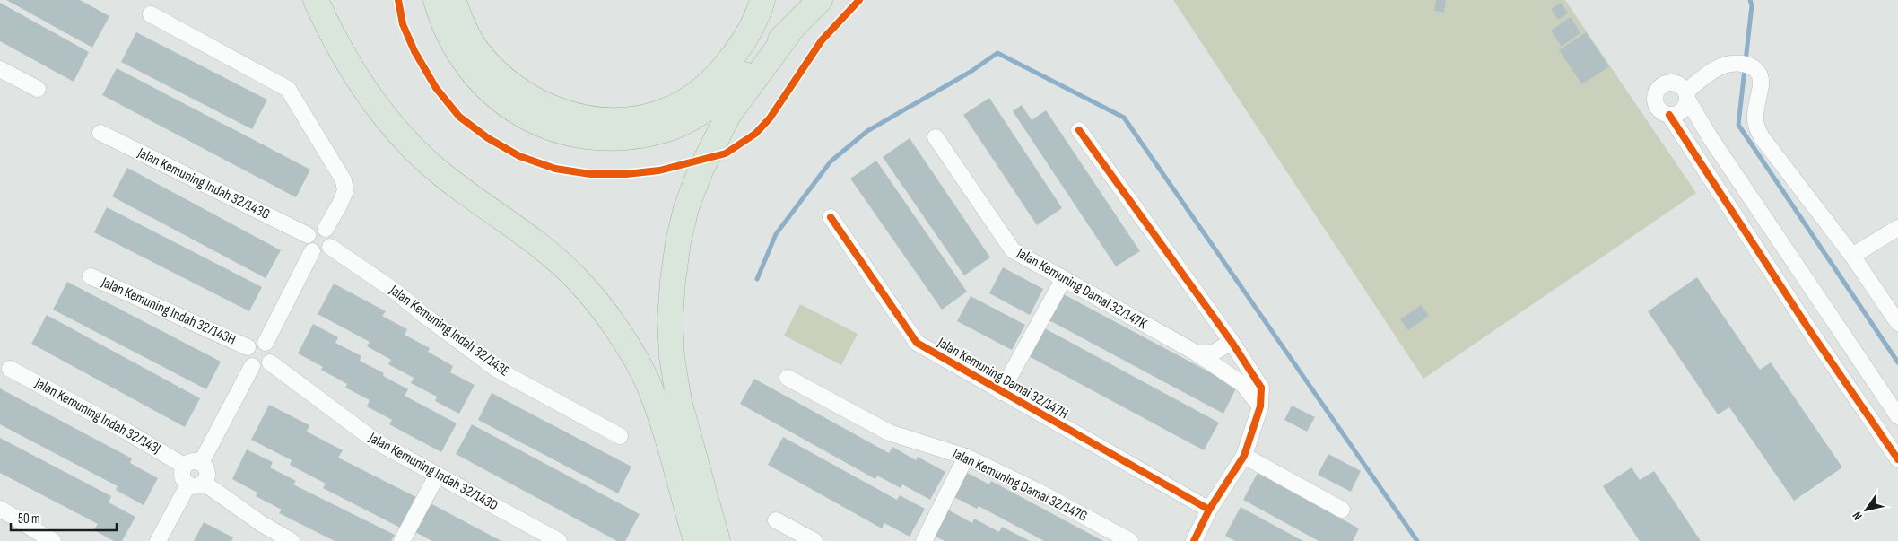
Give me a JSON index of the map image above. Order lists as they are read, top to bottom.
{
  "streets": {
    "street": [
      "Jalan Kemuning Indah 32/143G",
      "Jalan Kemuning Damai 32/147K",
      "Jalan Kemuning Indah 32/143H",
      "Jalan Kemuning Indah 32/143E",
      "Jalan Kemuning Damai 32/147H",
      "Jalan Kemuning Indah 32/143J",
      "Jalan Kemuning Indah 32/143D",
      "Jalan Kemuning Damai 32/147G"
    ]
  },
  "crossings": [
    ["Jalan Kemuning Indah 32/143G", "Jalan Kemuning Indah 32/143E"],
    ["Jalan Kemuning Indah 32/143H", "Jalan Kemuning Indah 32/143D"]
  ],
  "scale_bar": "50 m",
  "north": "bottom left"
}
